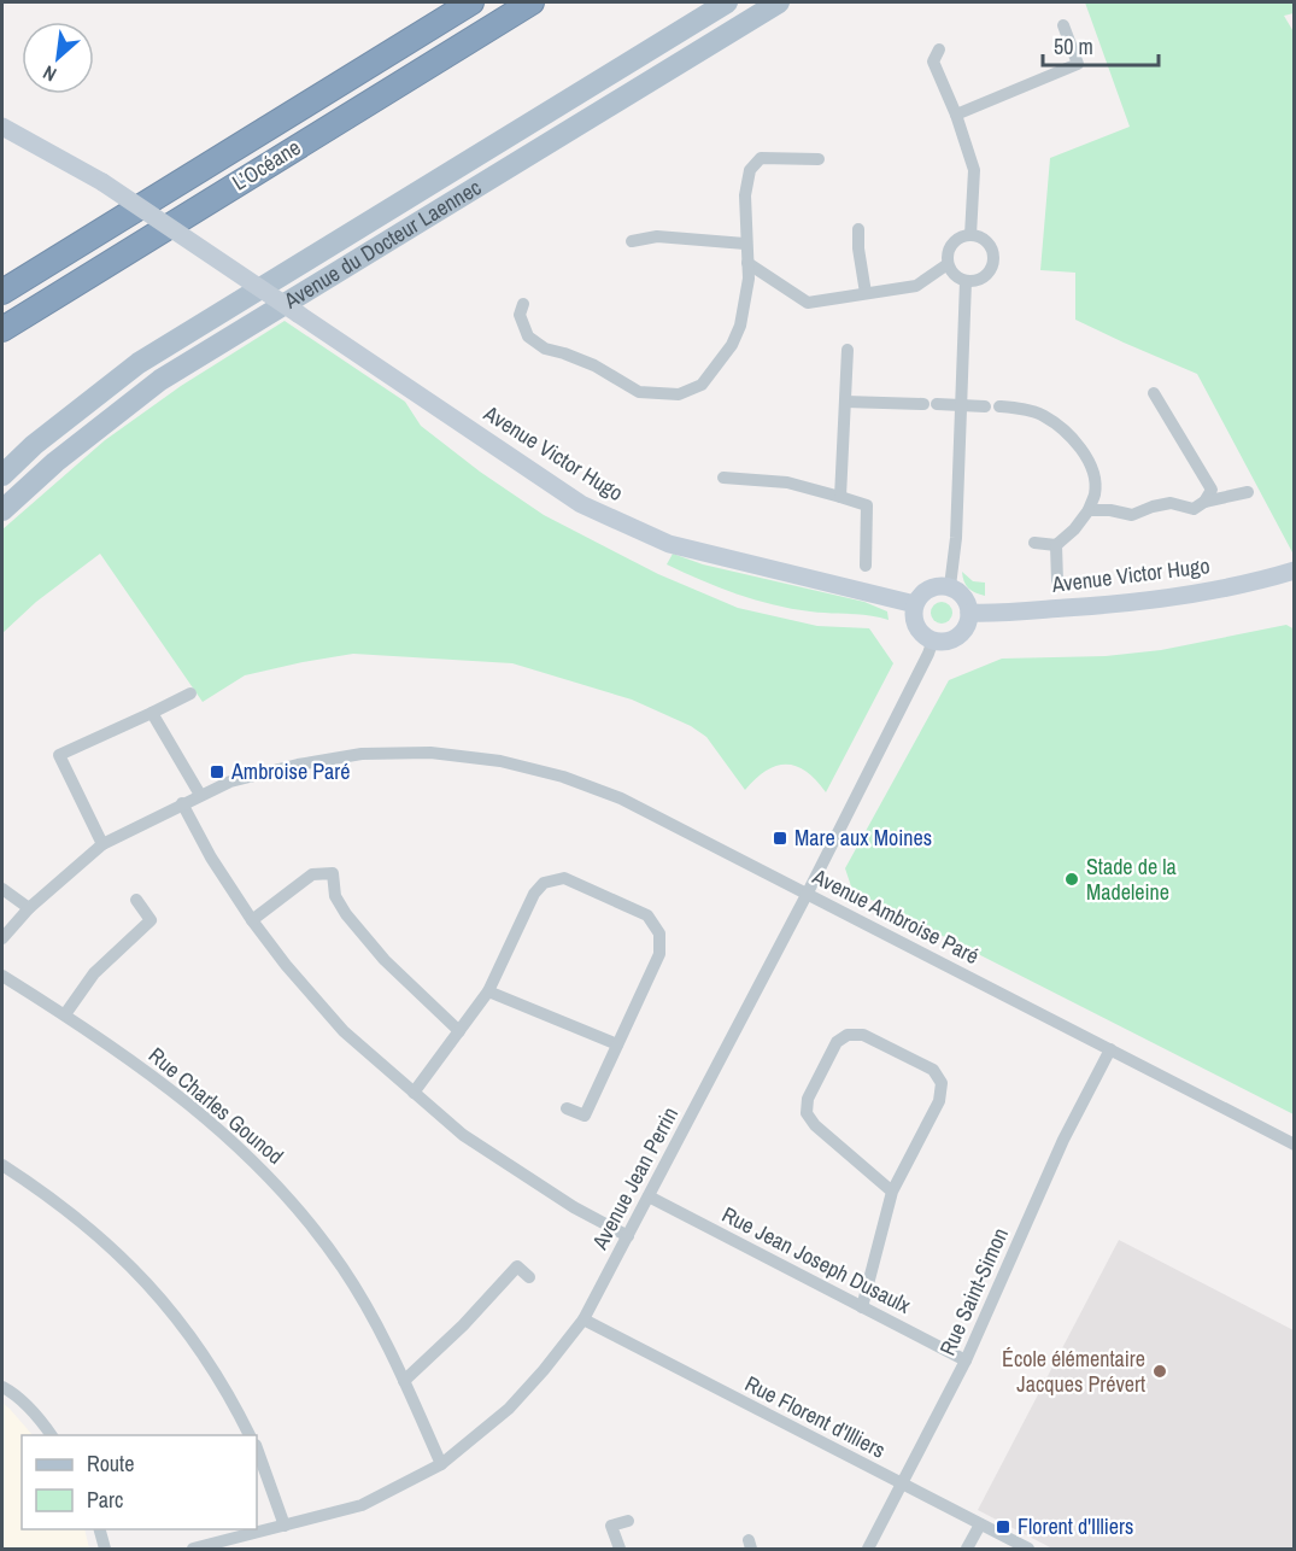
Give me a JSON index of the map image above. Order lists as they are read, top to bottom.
{
  "streets": {
    "highway": ["L’Océane"],
    "main road": ["Avenue du Docteur Laennec", "Avenue Victor Hugo"],
    "street": [
      "Avenue Ambroise Paré",
      "Rue Charles Gounod",
      "Avenue Jean Perrin",
      "Rue Jean Joseph Dusaulx",
      "Rue Saint-Simon",
      "Rue Florent d'Illiers"
    ]
  },
  "crossings": [
    ["Avenue Victor Hugo", "Avenue Jean Perrin"],
    ["Avenue Ambroise Paré", "Avenue Jean Perrin"],
    ["Avenue Ambroise Paré", "Rue Saint-Simon"],
    ["Rue Charles Gounod", "Avenue Jean Perrin"],
    ["Avenue Jean Perrin", "Rue Jean Joseph Dusaulx"],
    ["Avenue Jean Perrin", "Rue Florent d'Illiers"],
    ["Rue Jean Joseph Dusaulx", "Rue Saint-Simon"],
    ["Rue Saint-Simon", "Rue Florent d'Illiers"]
  ],
  "places": {
    "transit": ["Ambroise Paré", "Mare aux Moines", "Florent d'Illiers"],
    "other": ["Stade de la Madeleine", "École élémentaire Jacques Prévert"]
  },
  "legend": ["Route", "Parc"],
  "scale_bar": "50 m",
  "north": "bottom left"
}
